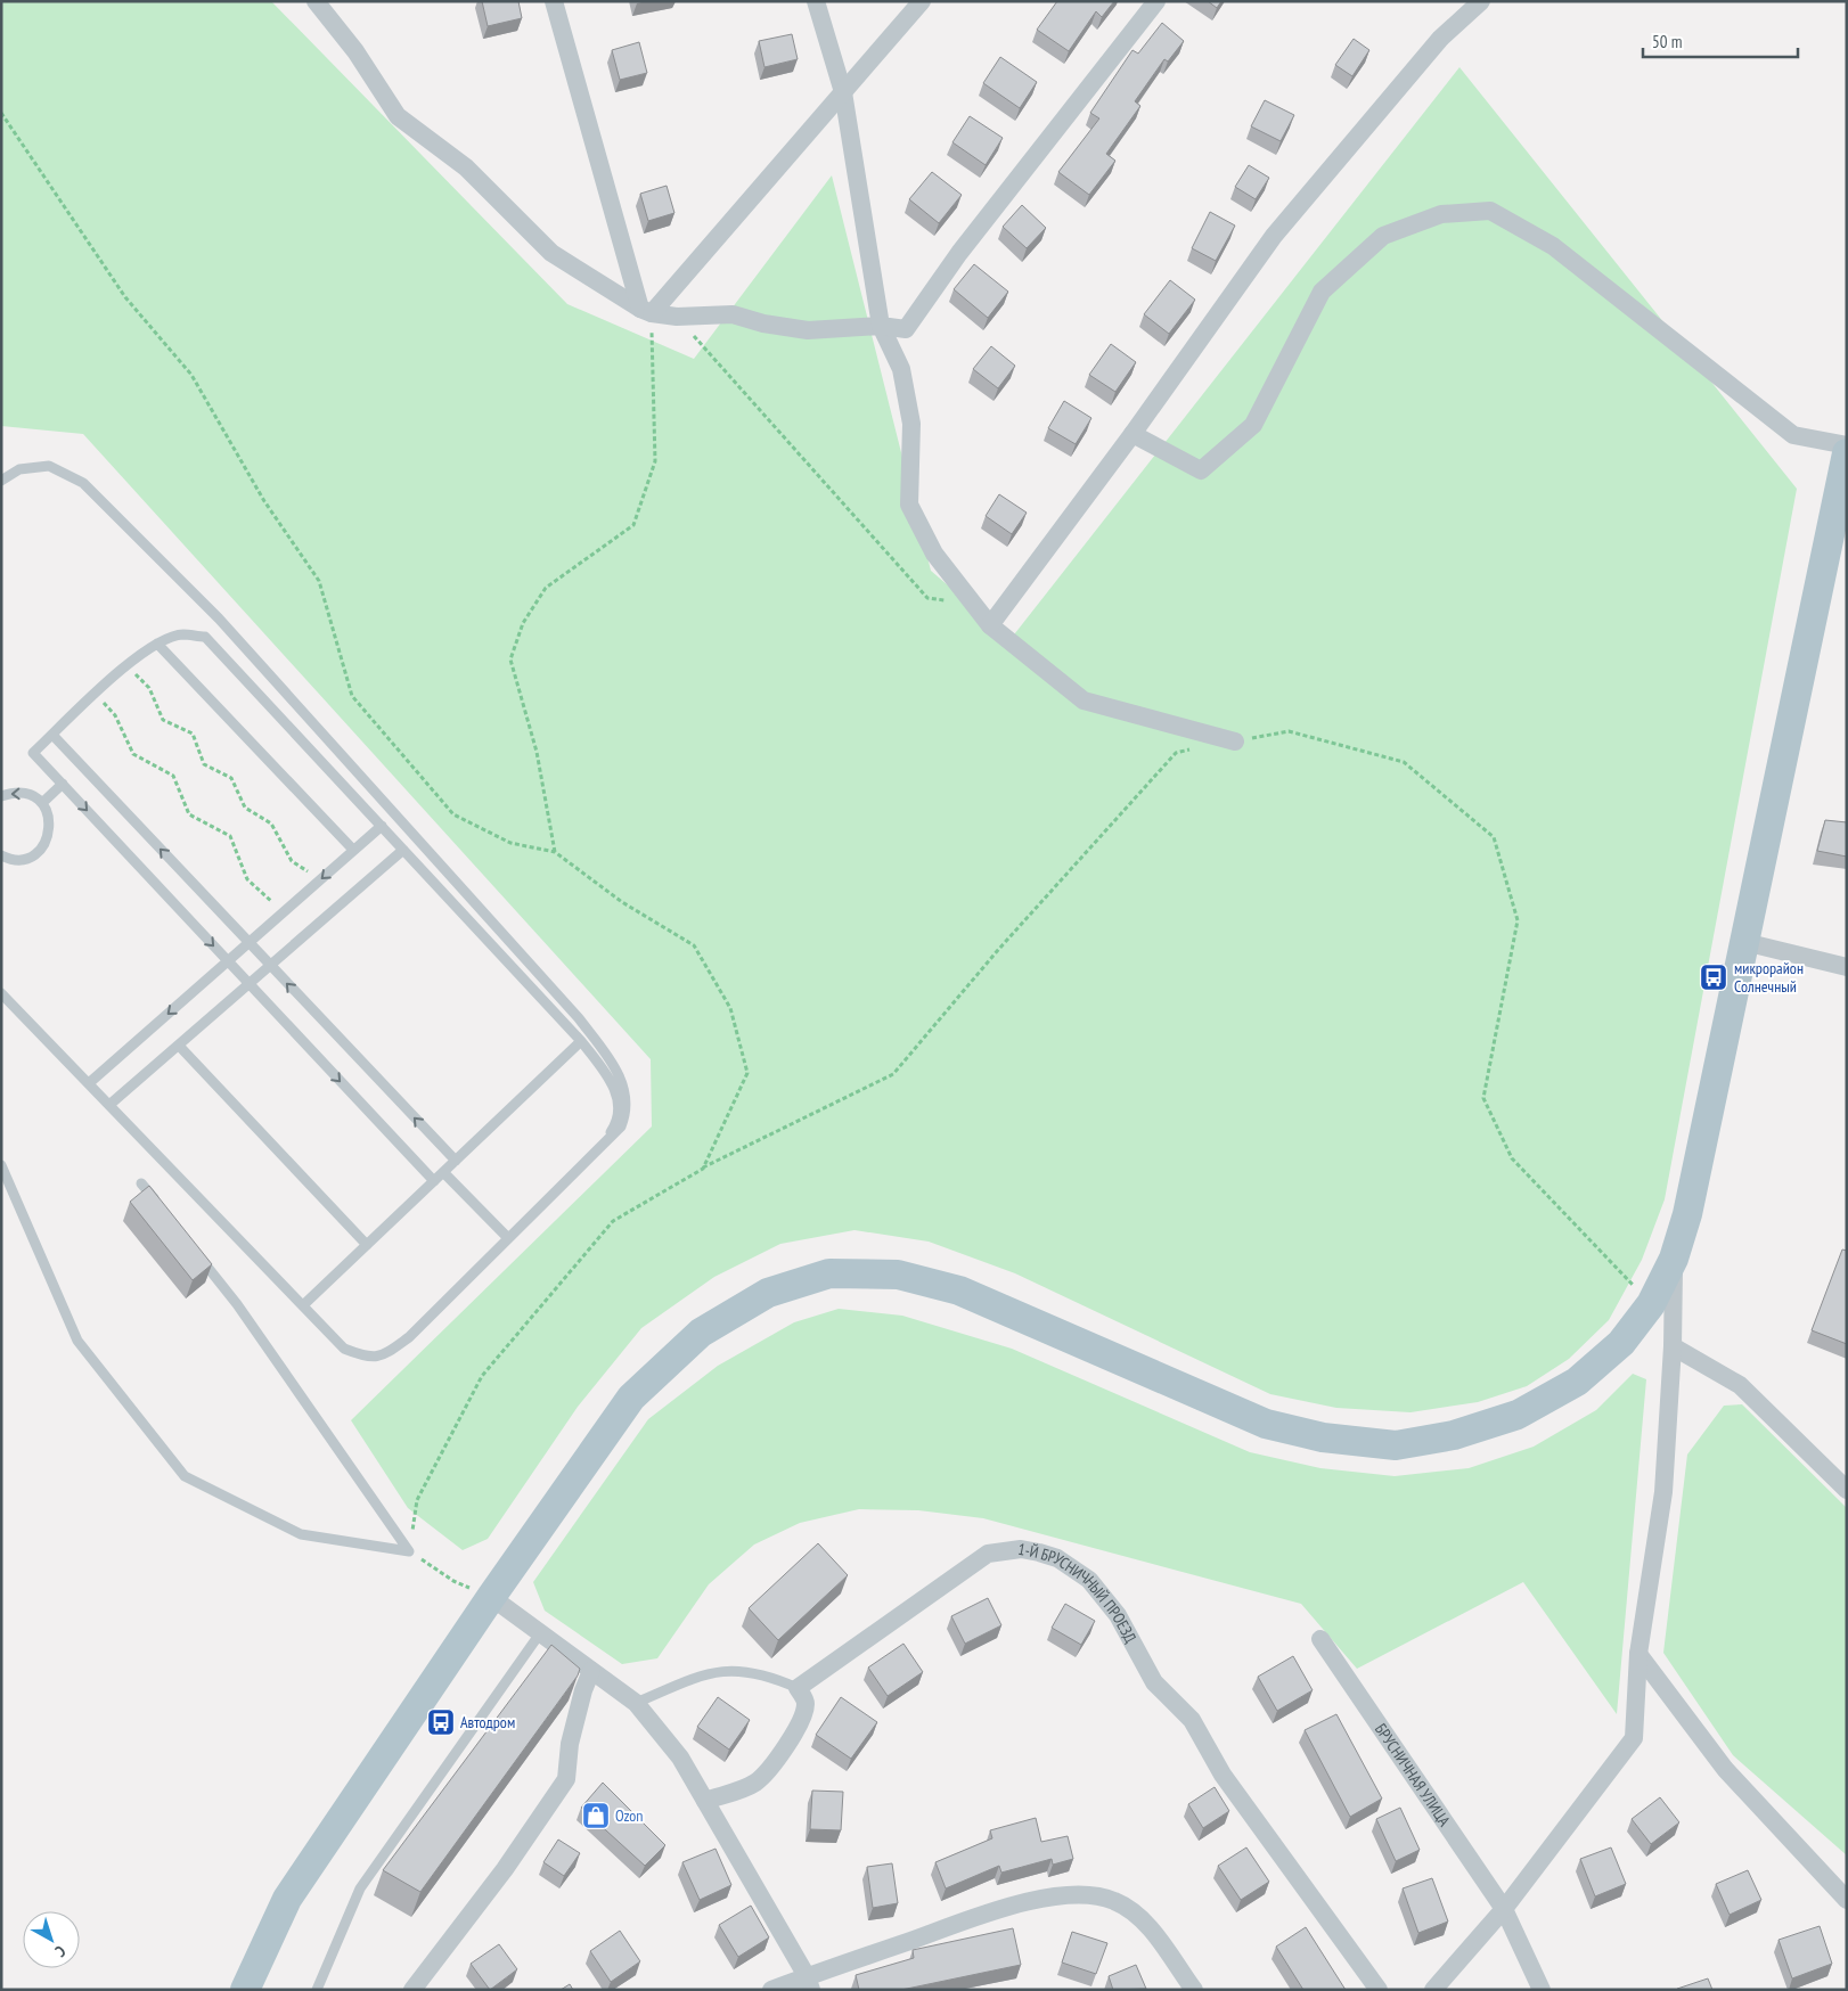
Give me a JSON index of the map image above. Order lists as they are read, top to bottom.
{
  "streets": {
    "street": ["1-Й БРУСНИЧНЫЙ ПРОЕЗД", "БРУСНИЧНАЯ УЛИЦА"]
  },
  "places": {
    "bus stop": ["микрорайон Солнечный", "Автодром"],
    "shop": ["Ozon"]
  },
  "scale_bar": "50 m",
  "north": "bottom right"
}
